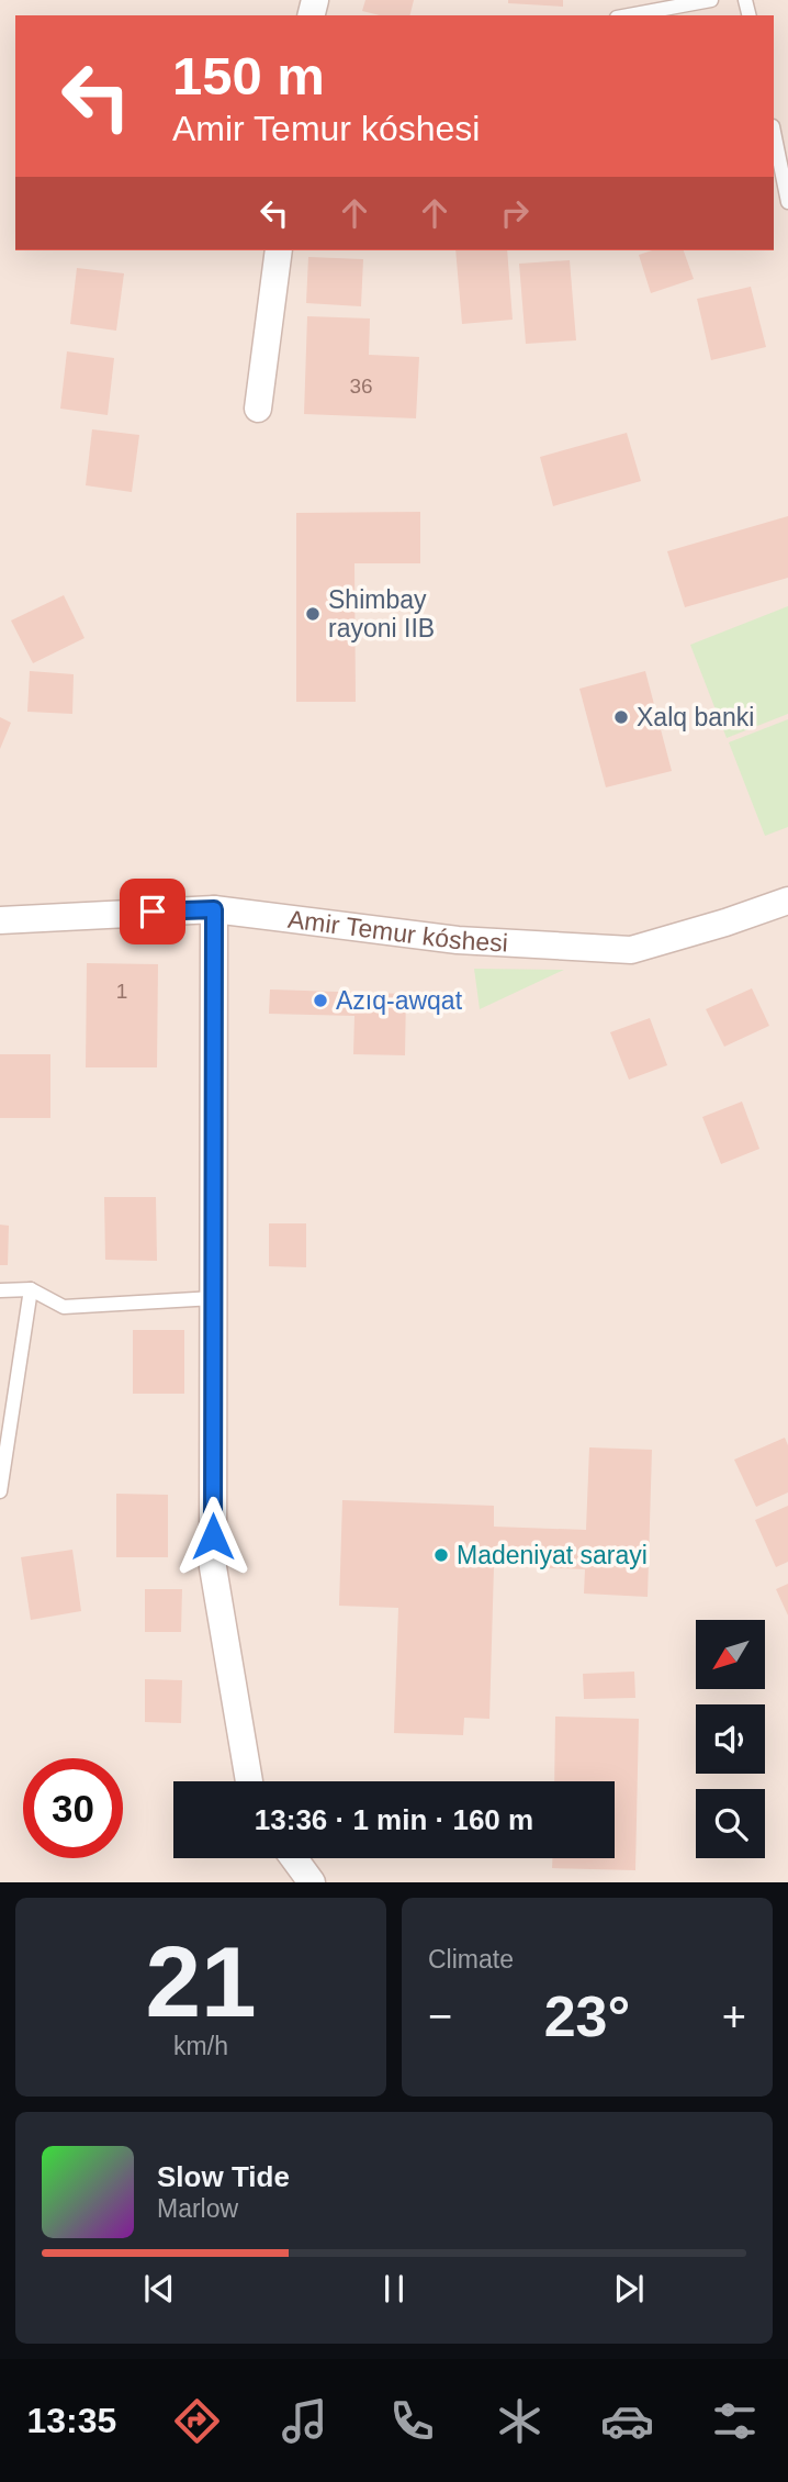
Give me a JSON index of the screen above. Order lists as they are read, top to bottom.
{
  "streets": {
    "street": ["Amir Temur kóshesi"]
  },
  "places": [
    "Shimbay rayoni IIB",
    "Xalq banki",
    "Azıq-awqat",
    "Madeniyat sarayi"
  ],
  "house_numbers": ["36", "1"],
  "north": "bottom left",
  "page": {
    "turn": ["150 m", "Amir Temur kóshesi"],
    "limit": "30",
    "trip": "13:36 · 1 min · 160 m",
    "tile": [
      ["21", "km/h"],
      "Climate"
    ],
    "heat": ["−", "23°", "+"],
    "song": ["Slow Tide", "Marlow"],
    "tabs": "13:35"
  }
}
